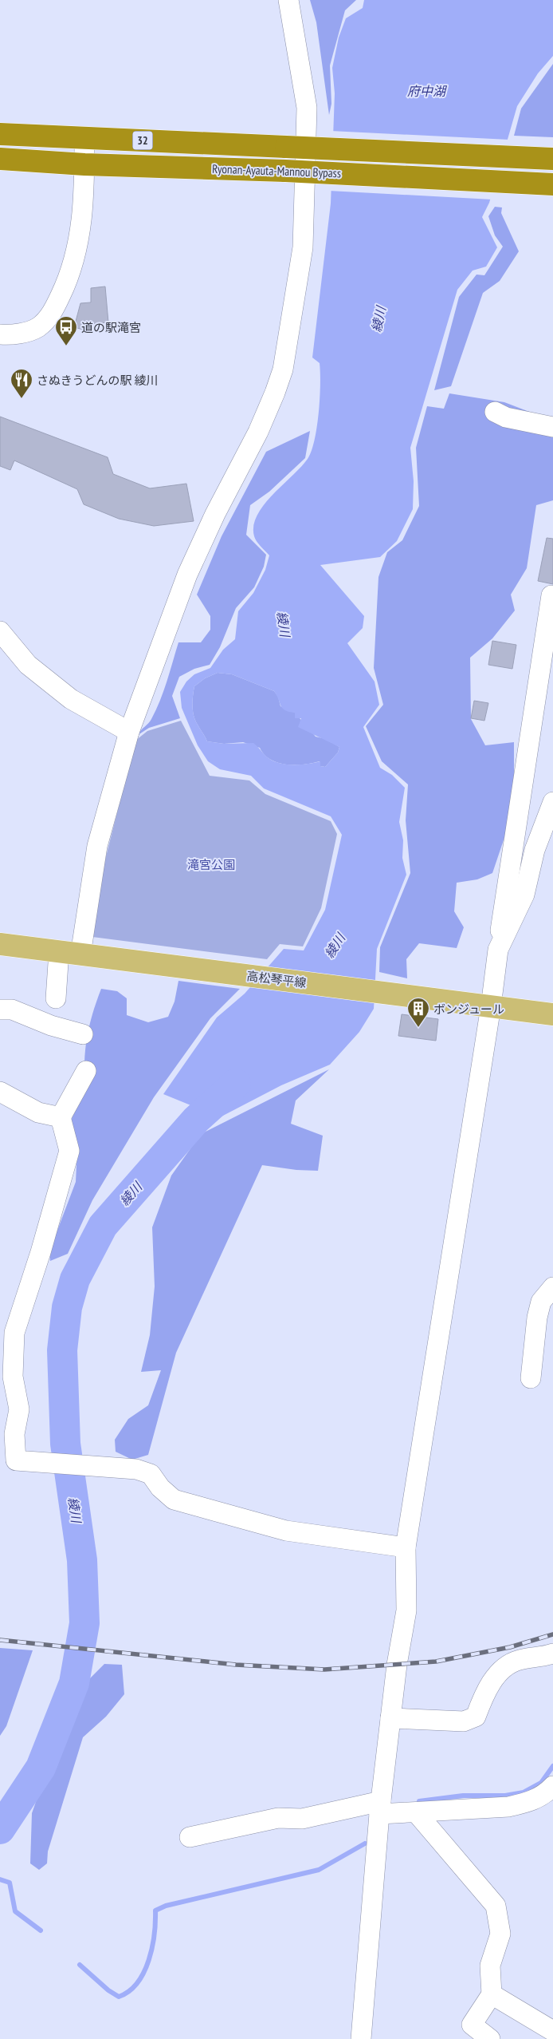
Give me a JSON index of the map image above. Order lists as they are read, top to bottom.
{
  "streets": {
    "highway": ["32", "Ryonan-Ayauta-Mannou Bypass"],
    "main road": ["高松琴平線"]
  },
  "water": ["府中湖", "綾川"],
  "parks": ["滝宮公園"],
  "places": {
    "bus stop": ["道の駅滝宮"],
    "restaurant": ["さぬきうどんの駅 綾川"],
    "building": ["ボンジュール"]
  }
}
